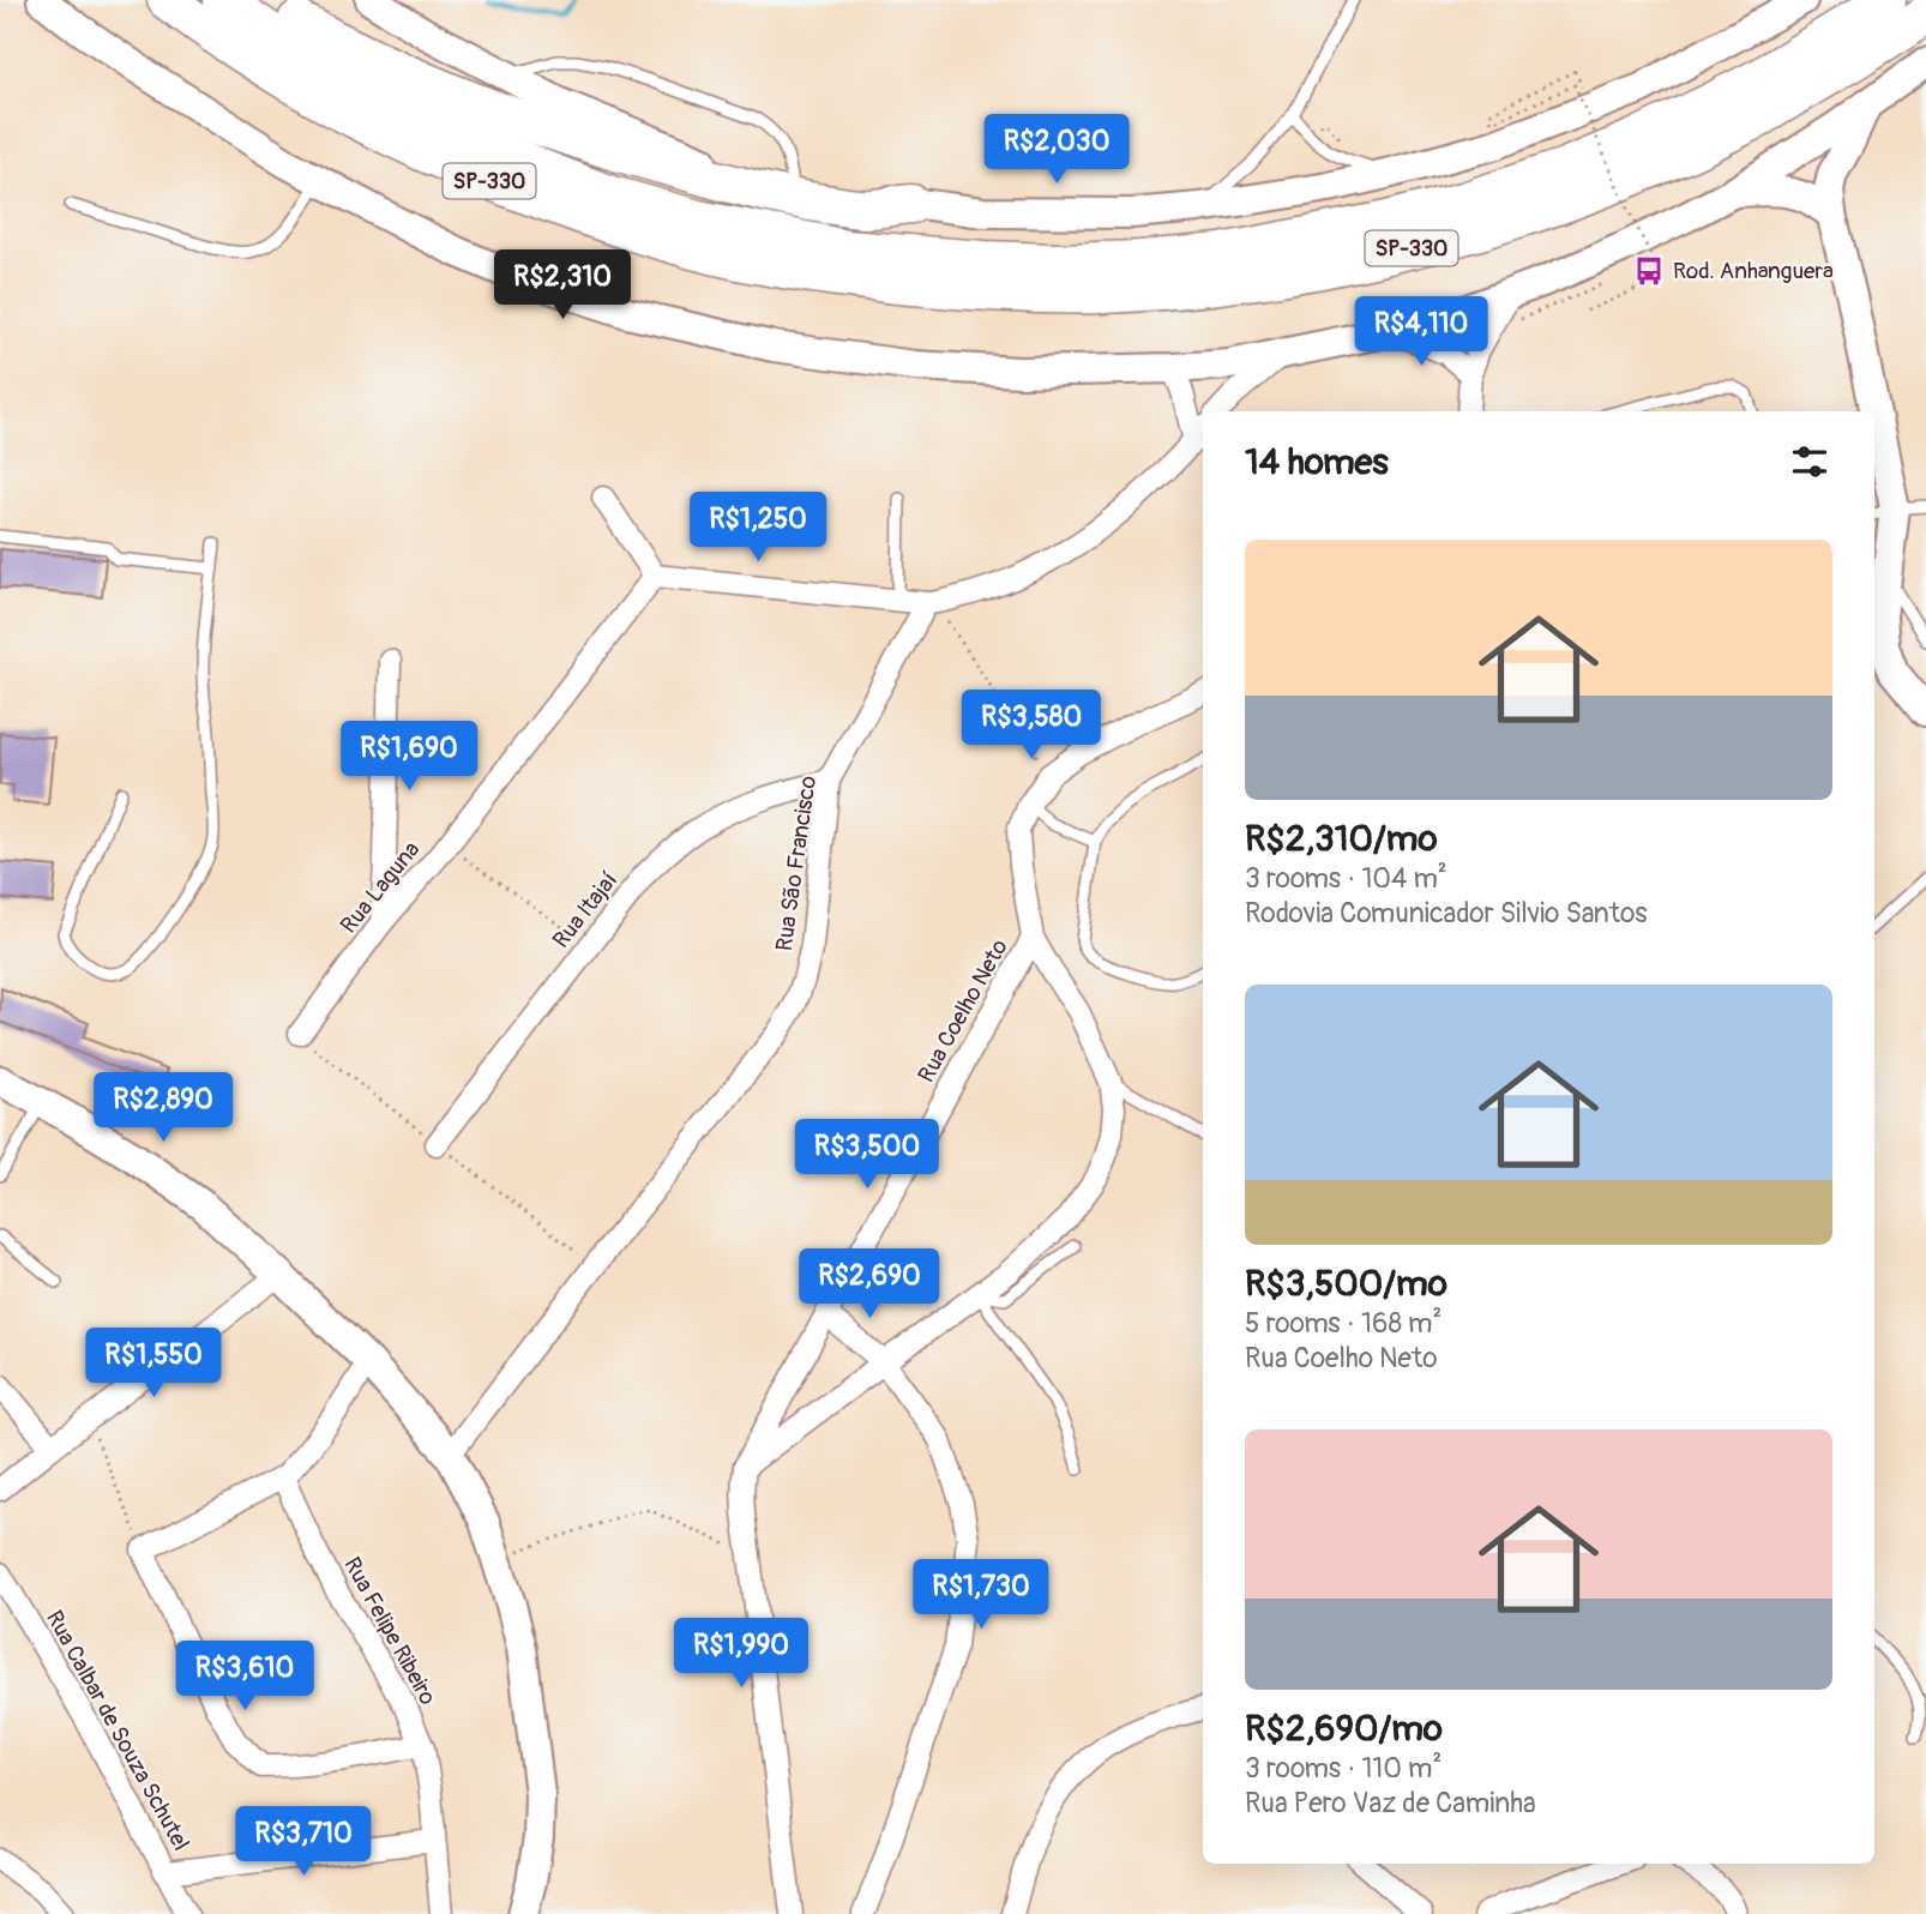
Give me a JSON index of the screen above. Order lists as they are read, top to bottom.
{
  "streets": {
    "highway": ["SP-330"],
    "street": [
      "Rua São Francisco",
      "Rua Laguna",
      "Rua Itajaí",
      "Rua Coelho Neto",
      "Rua Felipe Ribeiro",
      "Rua Calbar de Souza Schutel"
    ]
  },
  "crossings": [
    ["Rua São Francisco", "Rua Itajaí"]
  ],
  "places": {
    "bus stop": ["Rod. Anhanguera"]
  },
  "page": {
    "price": [
      "R$2,030",
      "R$2,310",
      "R$4,110",
      "R$1,250",
      "R$3,580",
      "R$1,690",
      "R$2,890",
      "R$3,500",
      "R$2,690",
      "R$1,550",
      "R$1,730",
      "R$1,990",
      "R$3,610",
      "R$3,710"
    ],
    "heading": "14 homes",
    "list": [
      {
        "name": "R$2,310/mo",
        "note": "3 rooms · 104 m² · Rodovia Comunicador Silvio Santos"
      },
      {
        "name": "R$3,500/mo",
        "note": "5 rooms · 168 m² · Rua Coelho Neto"
      },
      {
        "name": "R$2,690/mo",
        "note": "3 rooms · 110 m² · Rua Pero Vaz de Caminha"
      }
    ]
  }
}
